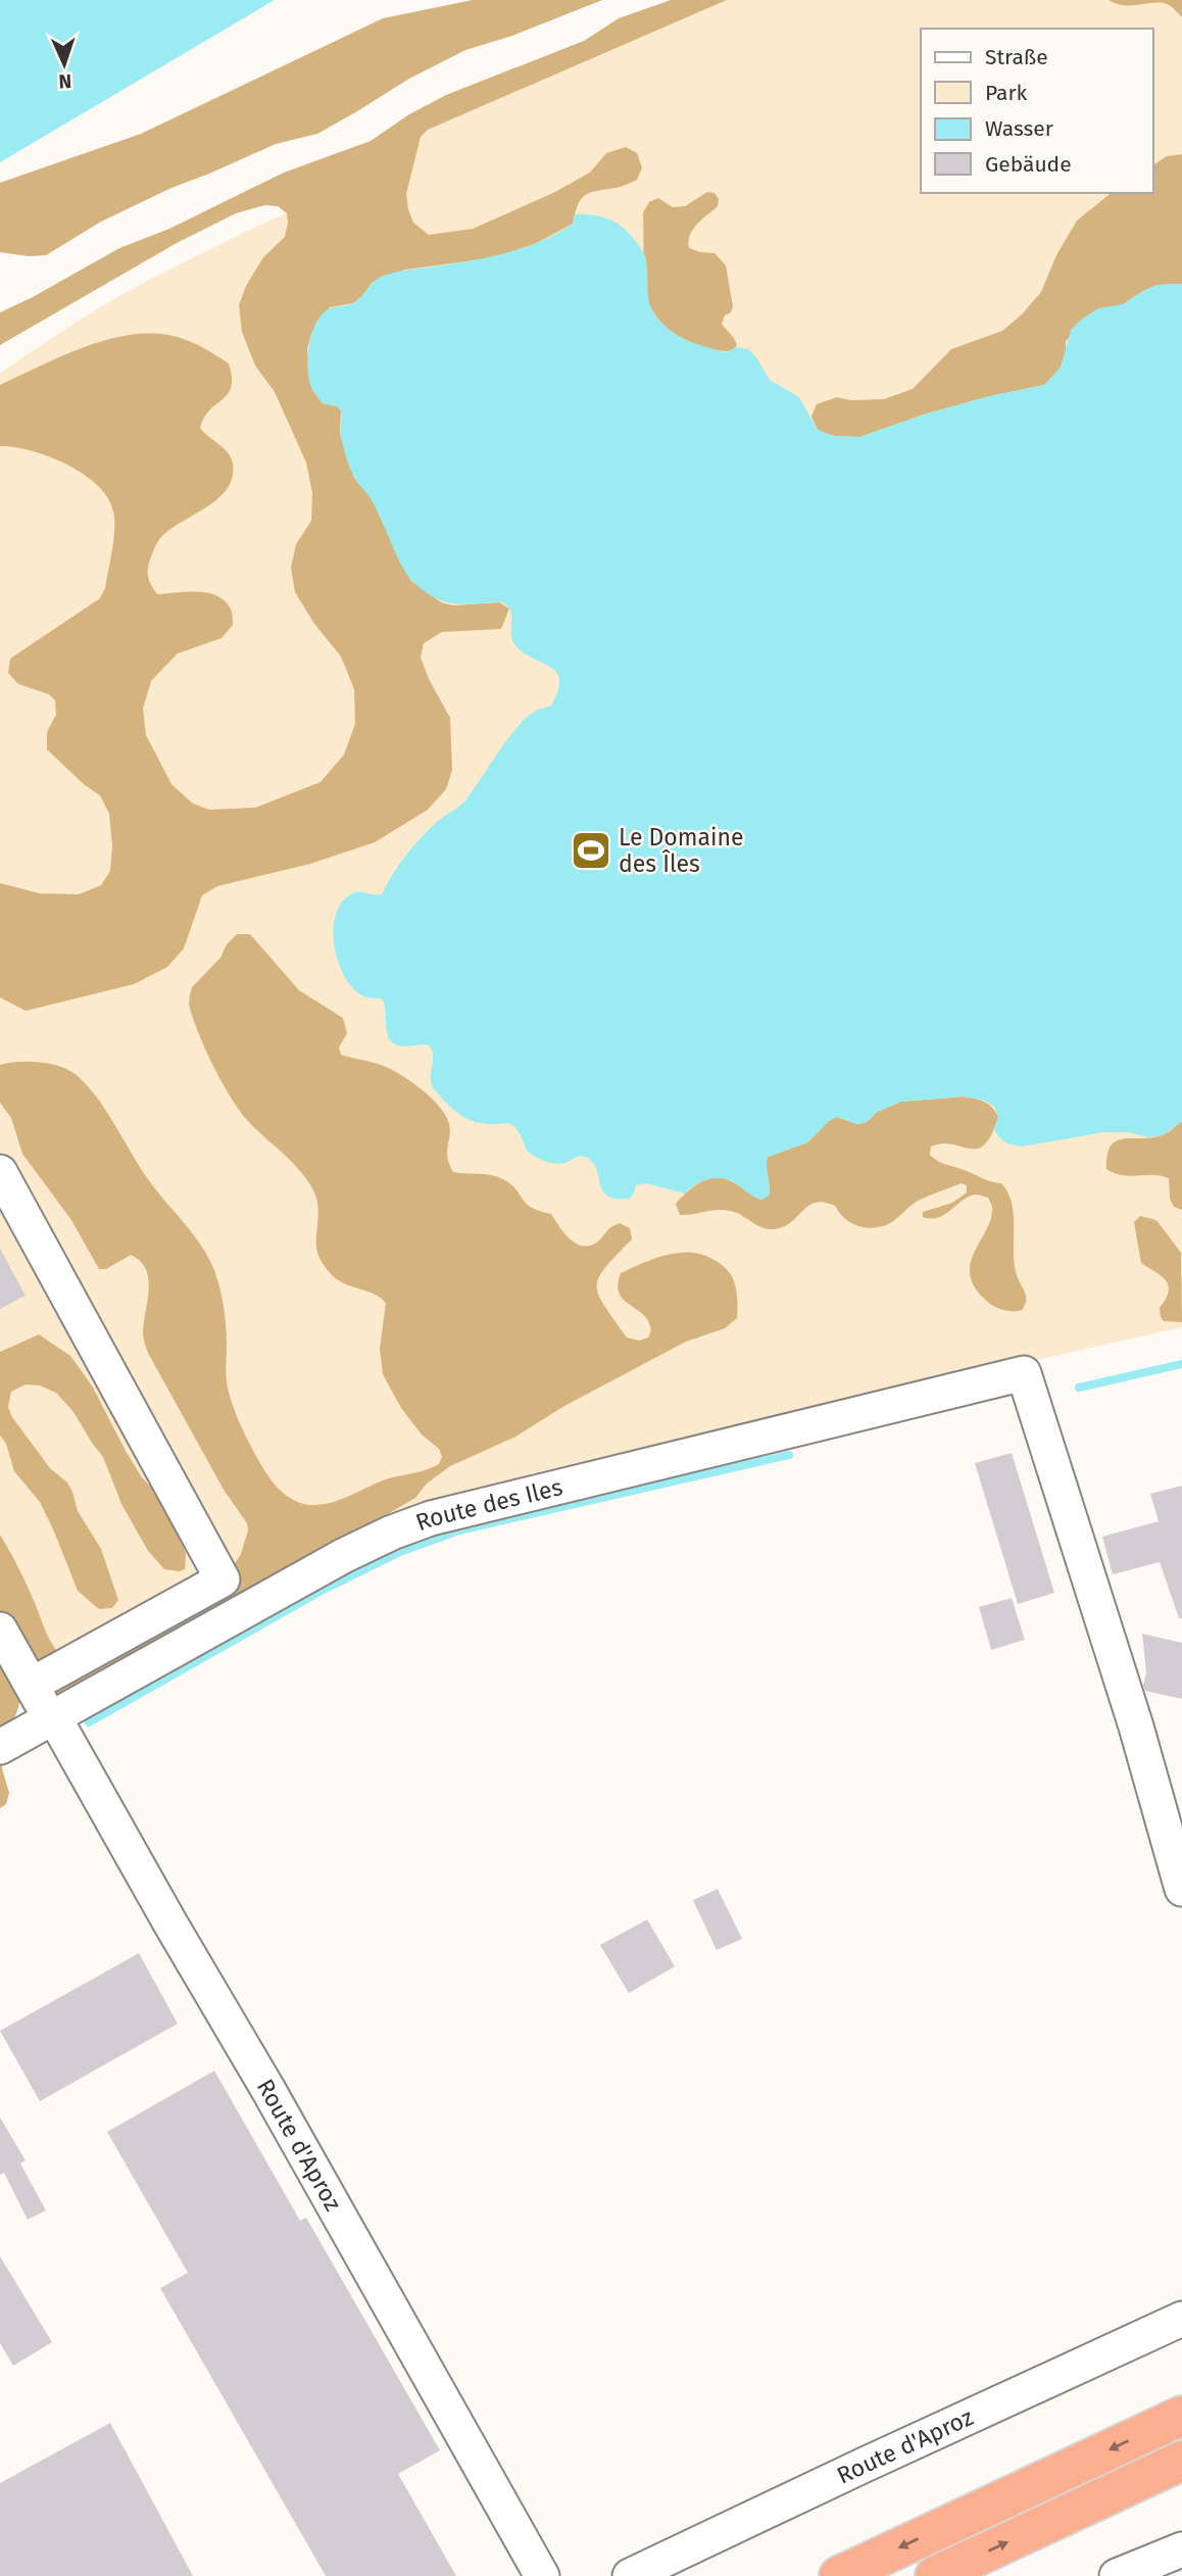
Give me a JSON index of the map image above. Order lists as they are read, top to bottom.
{
  "streets": {
    "street": ["Route des Iles", "Route d'Aproz"]
  },
  "crossings": [
    ["Route des Iles", "Route d'Aproz"]
  ],
  "places": {
    "sports": ["Le Domaine des Îles"]
  },
  "legend": [
    "Straße",
    "Park",
    "Wasser",
    "Gebäude"
  ],
  "north": "bottom"
}
